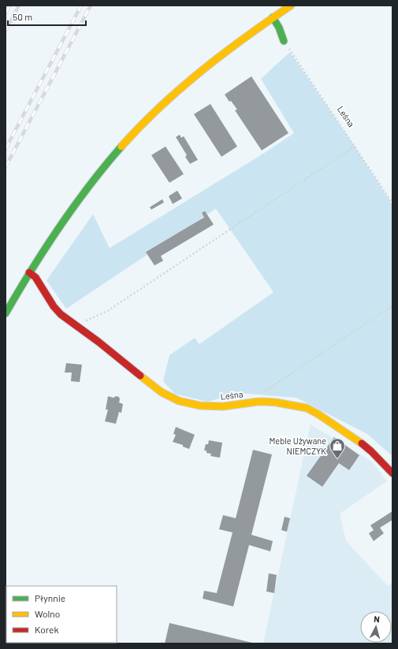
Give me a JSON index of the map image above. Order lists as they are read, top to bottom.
{
  "streets": {
    "street": ["Leśna"]
  },
  "places": {
    "shop": ["Meble Używane NIEMCZYK"]
  },
  "legend": ["Płynnie", "Wolno", "Korek"],
  "scale_bar": "50 m",
  "north": "top"
}
